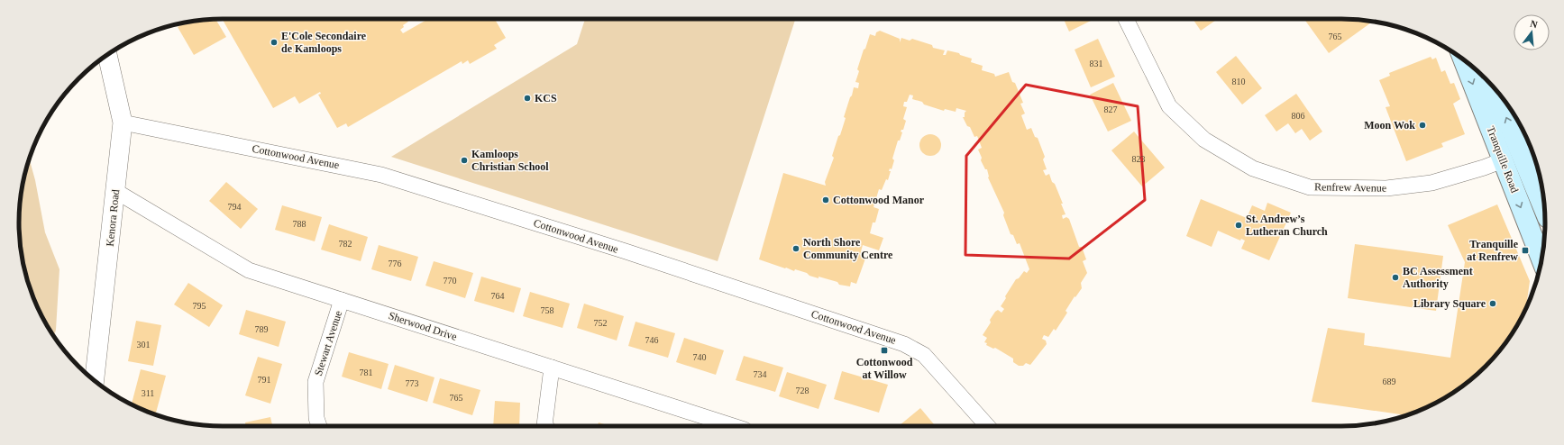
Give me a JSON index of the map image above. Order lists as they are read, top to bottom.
{
  "streets": {
    "main road": ["Tranquille Road"],
    "street": [
      "Cottonwood Avenue",
      "Renfrew Avenue",
      "Kenora Road",
      "Sherwood Drive",
      "Stewart Avenue"
    ]
  },
  "crossings": [
    ["Cottonwood Avenue", "Kenora Road"],
    ["Tranquille Road", "Renfrew Avenue"],
    ["Kenora Road", "Sherwood Drive"],
    ["Sherwood Drive", "Stewart Avenue"]
  ],
  "places": {
    "other": [
      "E'Cole Secondaire de Kamloops",
      "KCS",
      "Moon Wok",
      "Kamloops Christian School",
      "Cottonwood Manor",
      "St. Andrew’s Lutheran Church",
      "North Shore Community Centre",
      "BC Assessment Authority",
      "Library Square"
    ],
    "transit": ["Tranquille at Renfrew", "Cottonwood at Willow"]
  },
  "house_numbers": [
    "765",
    "831",
    "810",
    "827",
    "806",
    "823",
    "794",
    "788",
    "782",
    "776",
    "770",
    "764",
    "795",
    "758",
    "752",
    "789",
    "746",
    "301",
    "740",
    "781",
    "734",
    "791",
    "689",
    "773",
    "728",
    "311",
    "765"
  ],
  "north": "top"
}
